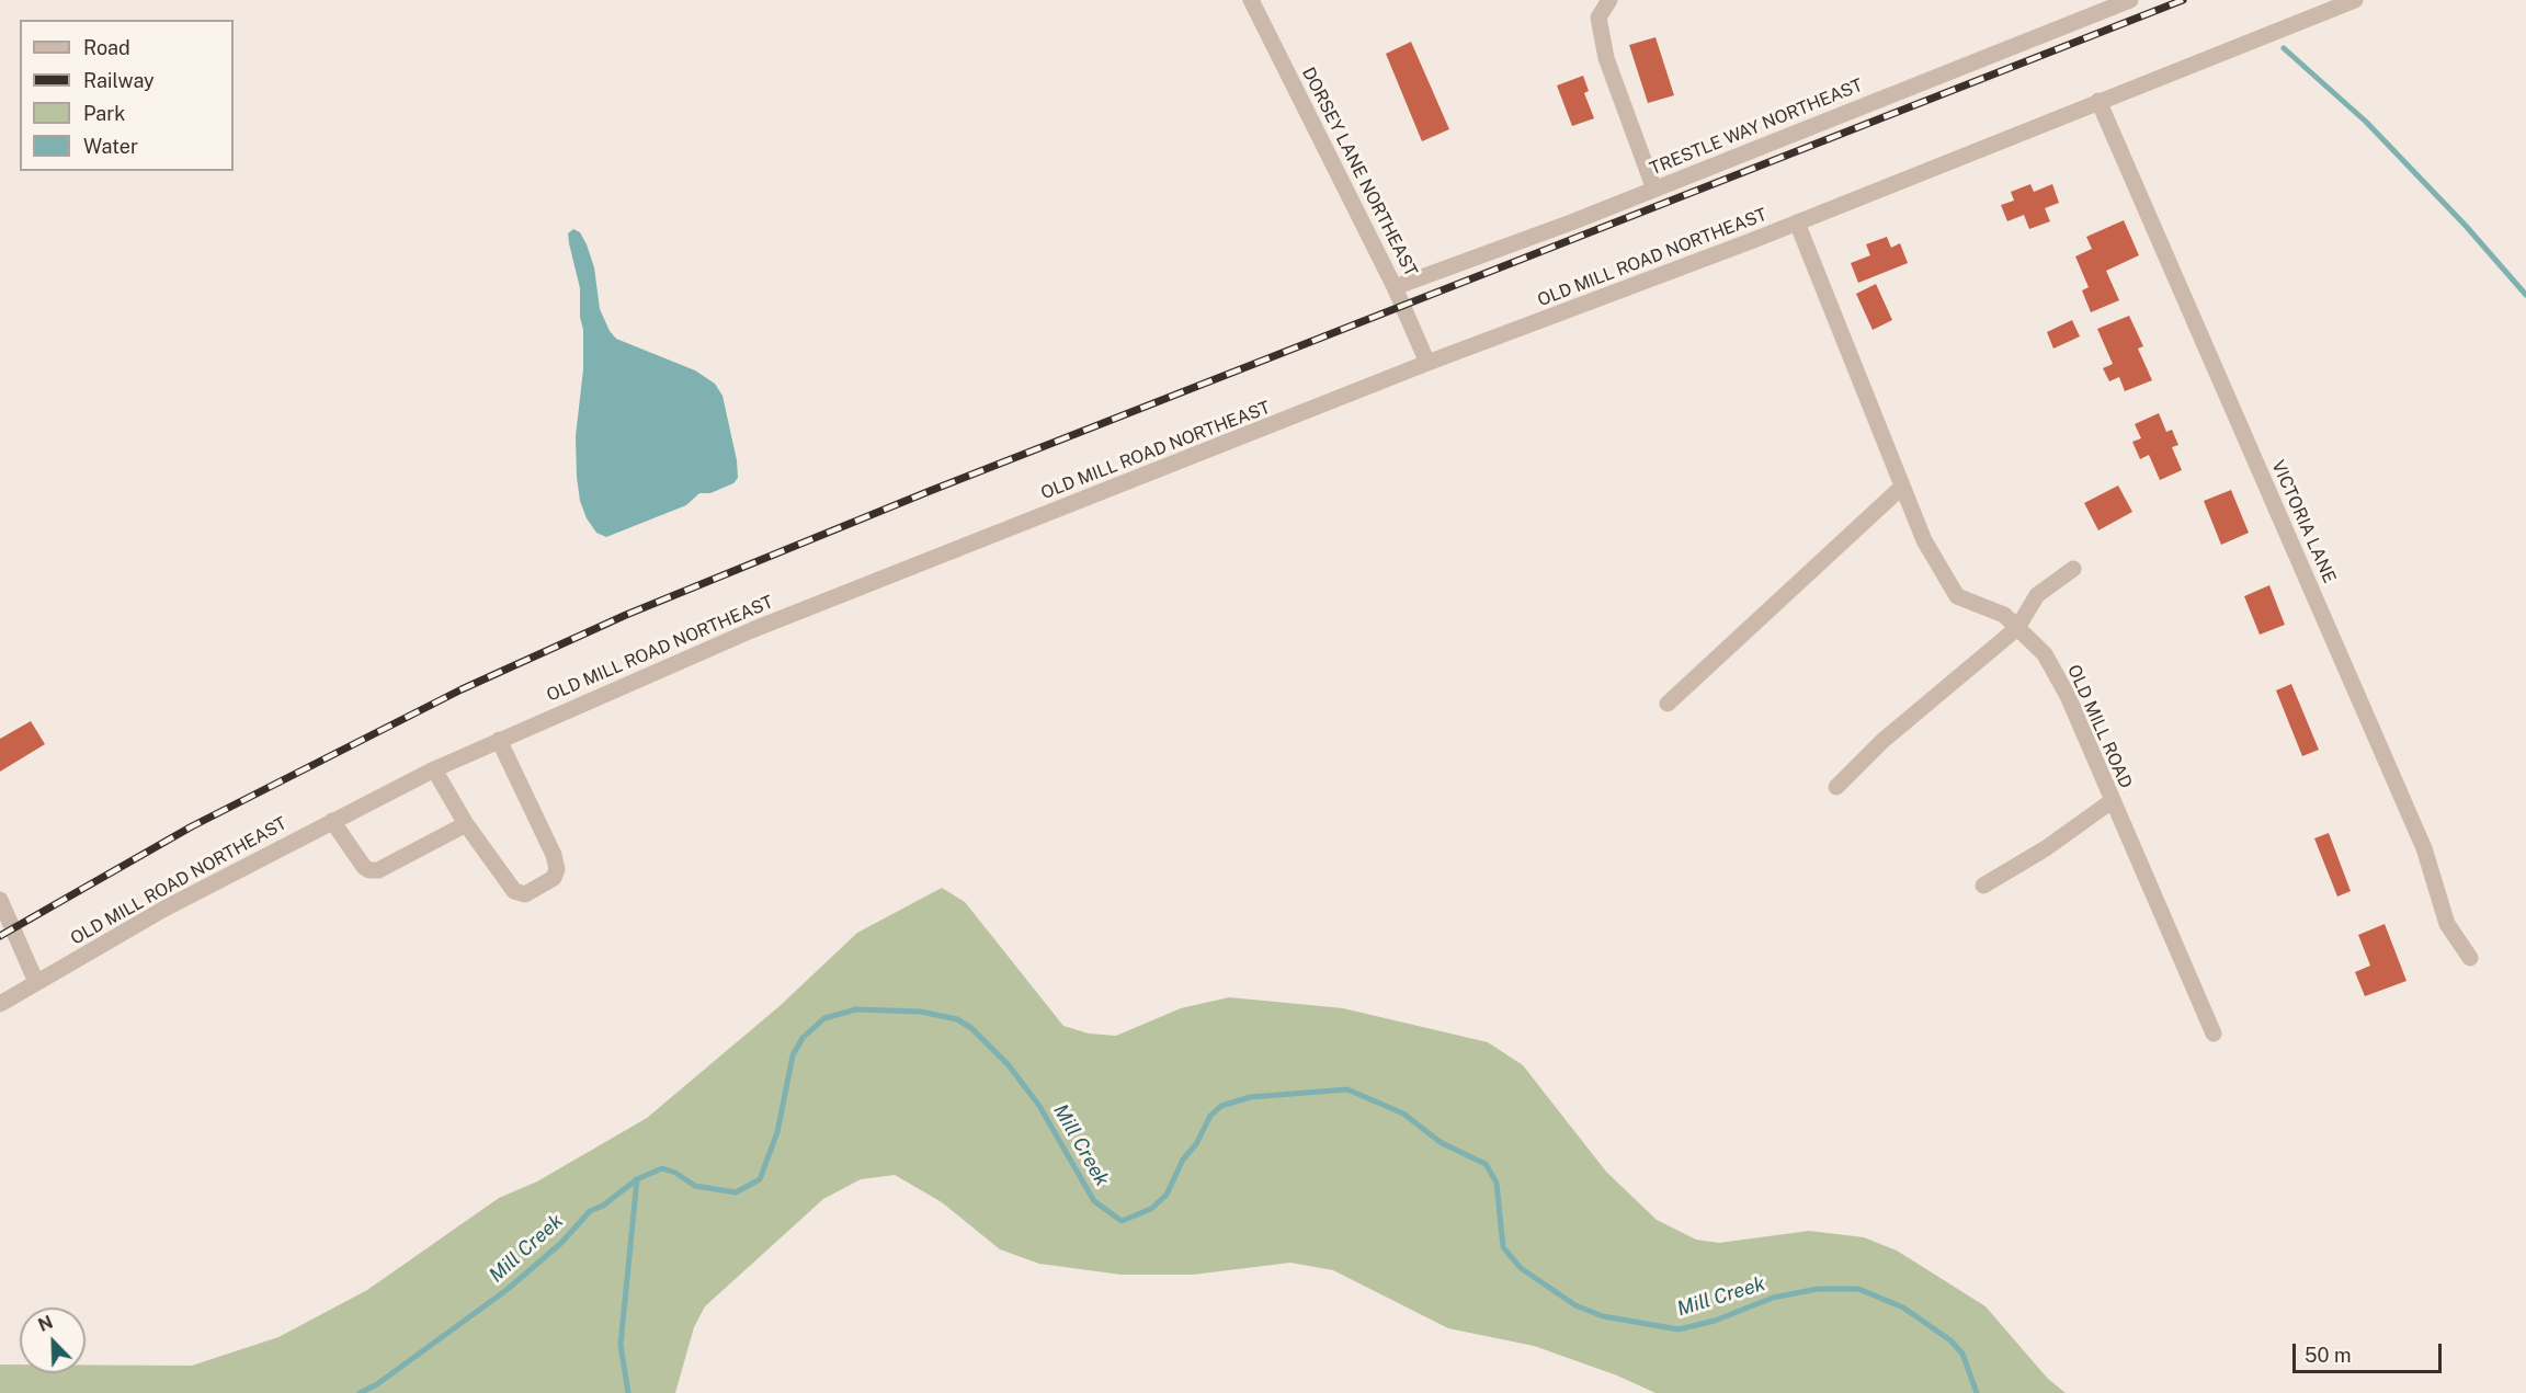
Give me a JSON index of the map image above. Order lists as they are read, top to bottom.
{
  "streets": {
    "street": [
      "TRESTLE WAY NORTHEAST",
      "DORSEY LANE NORTHEAST",
      "OLD MILL ROAD NORTHEAST",
      "VICTORIA LANE",
      "OLD MILL ROAD"
    ]
  },
  "crossings": [
    ["TRESTLE WAY NORTHEAST", "DORSEY LANE NORTHEAST"],
    ["DORSEY LANE NORTHEAST", "OLD MILL ROAD NORTHEAST"],
    ["OLD MILL ROAD NORTHEAST", "VICTORIA LANE"],
    ["OLD MILL ROAD NORTHEAST", "OLD MILL ROAD"]
  ],
  "water": ["Mill Creek"],
  "legend": [
    "Road",
    "Railway",
    "Park",
    "Water"
  ],
  "scale_bar": "50 m",
  "north": "top left"
}
